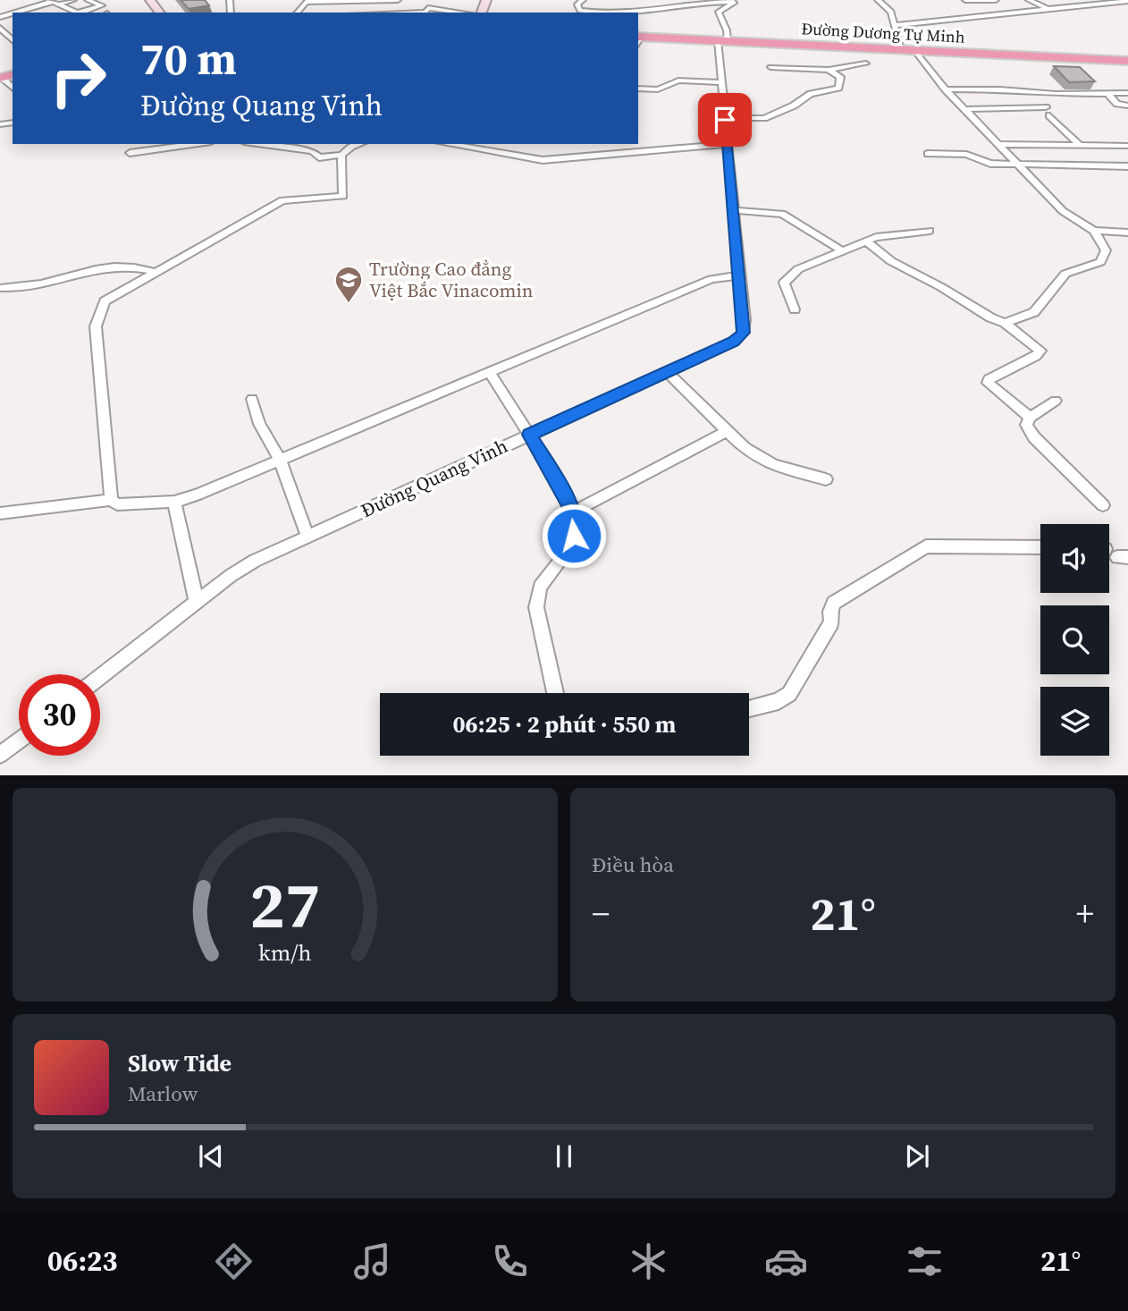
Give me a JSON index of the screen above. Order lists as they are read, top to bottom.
{
  "streets": {
    "highway": ["Đường Dương Tự Minh"],
    "street": ["Đường Quang Vinh"]
  },
  "crossings": [
    ["Đường Dương Tự Minh", "Đường Quang Vinh"]
  ],
  "places": {
    "school or university": ["Trường Cao đẳng Việt Bắc Vinacomin"]
  },
  "page": {
    "turn": ["70 m", "Đường Quang Vinh"],
    "limit": "30",
    "trip": "06:25 · 2 phút · 550 m",
    "tile": "Điều hòa",
    "heat": ["−", "21°", "+"],
    "song": ["Slow Tide", "Marlow"],
    "tabs": ["06:23", "21°"],
    "gauge": ["27", "km/h"]
  }
}
